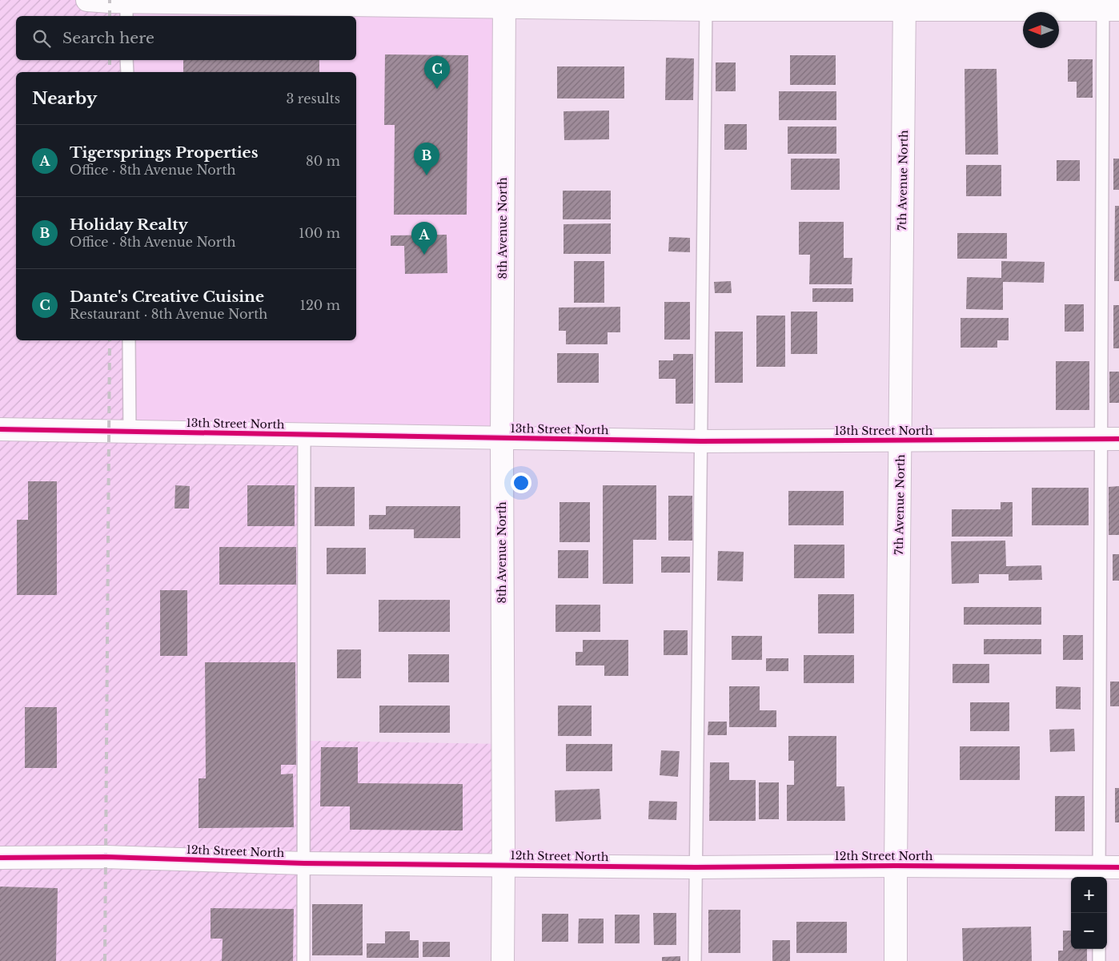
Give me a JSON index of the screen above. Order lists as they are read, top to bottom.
{
  "streets": {
    "street": [
      "7th Avenue North",
      "8th Avenue North",
      "13th Street North",
      "12th Street North"
    ]
  },
  "crossings": [
    ["7th Avenue North", "13th Street North"],
    ["7th Avenue North", "12th Street North"],
    ["8th Avenue North", "13th Street North"],
    ["8th Avenue North", "12th Street North"]
  ],
  "north": "left",
  "page": {
    "search": "Search here",
    "pins": ["C", "B", "A"],
    "heading": ["Nearby", "3 results"],
    "list": [
      {
        "mark": "A",
        "name": "Tigersprings Properties",
        "note": "Office · 8th Avenue North",
        "value": "80 m"
      },
      {
        "mark": "B",
        "name": "Holiday Realty",
        "note": "Office · 8th Avenue North",
        "value": "100 m"
      },
      {
        "mark": "C",
        "name": "Dante's Creative Cuisine",
        "note": "Restaurant · 8th Avenue North",
        "value": "120 m"
      }
    ],
    "map_buttons": ["+", "−"]
  }
}
